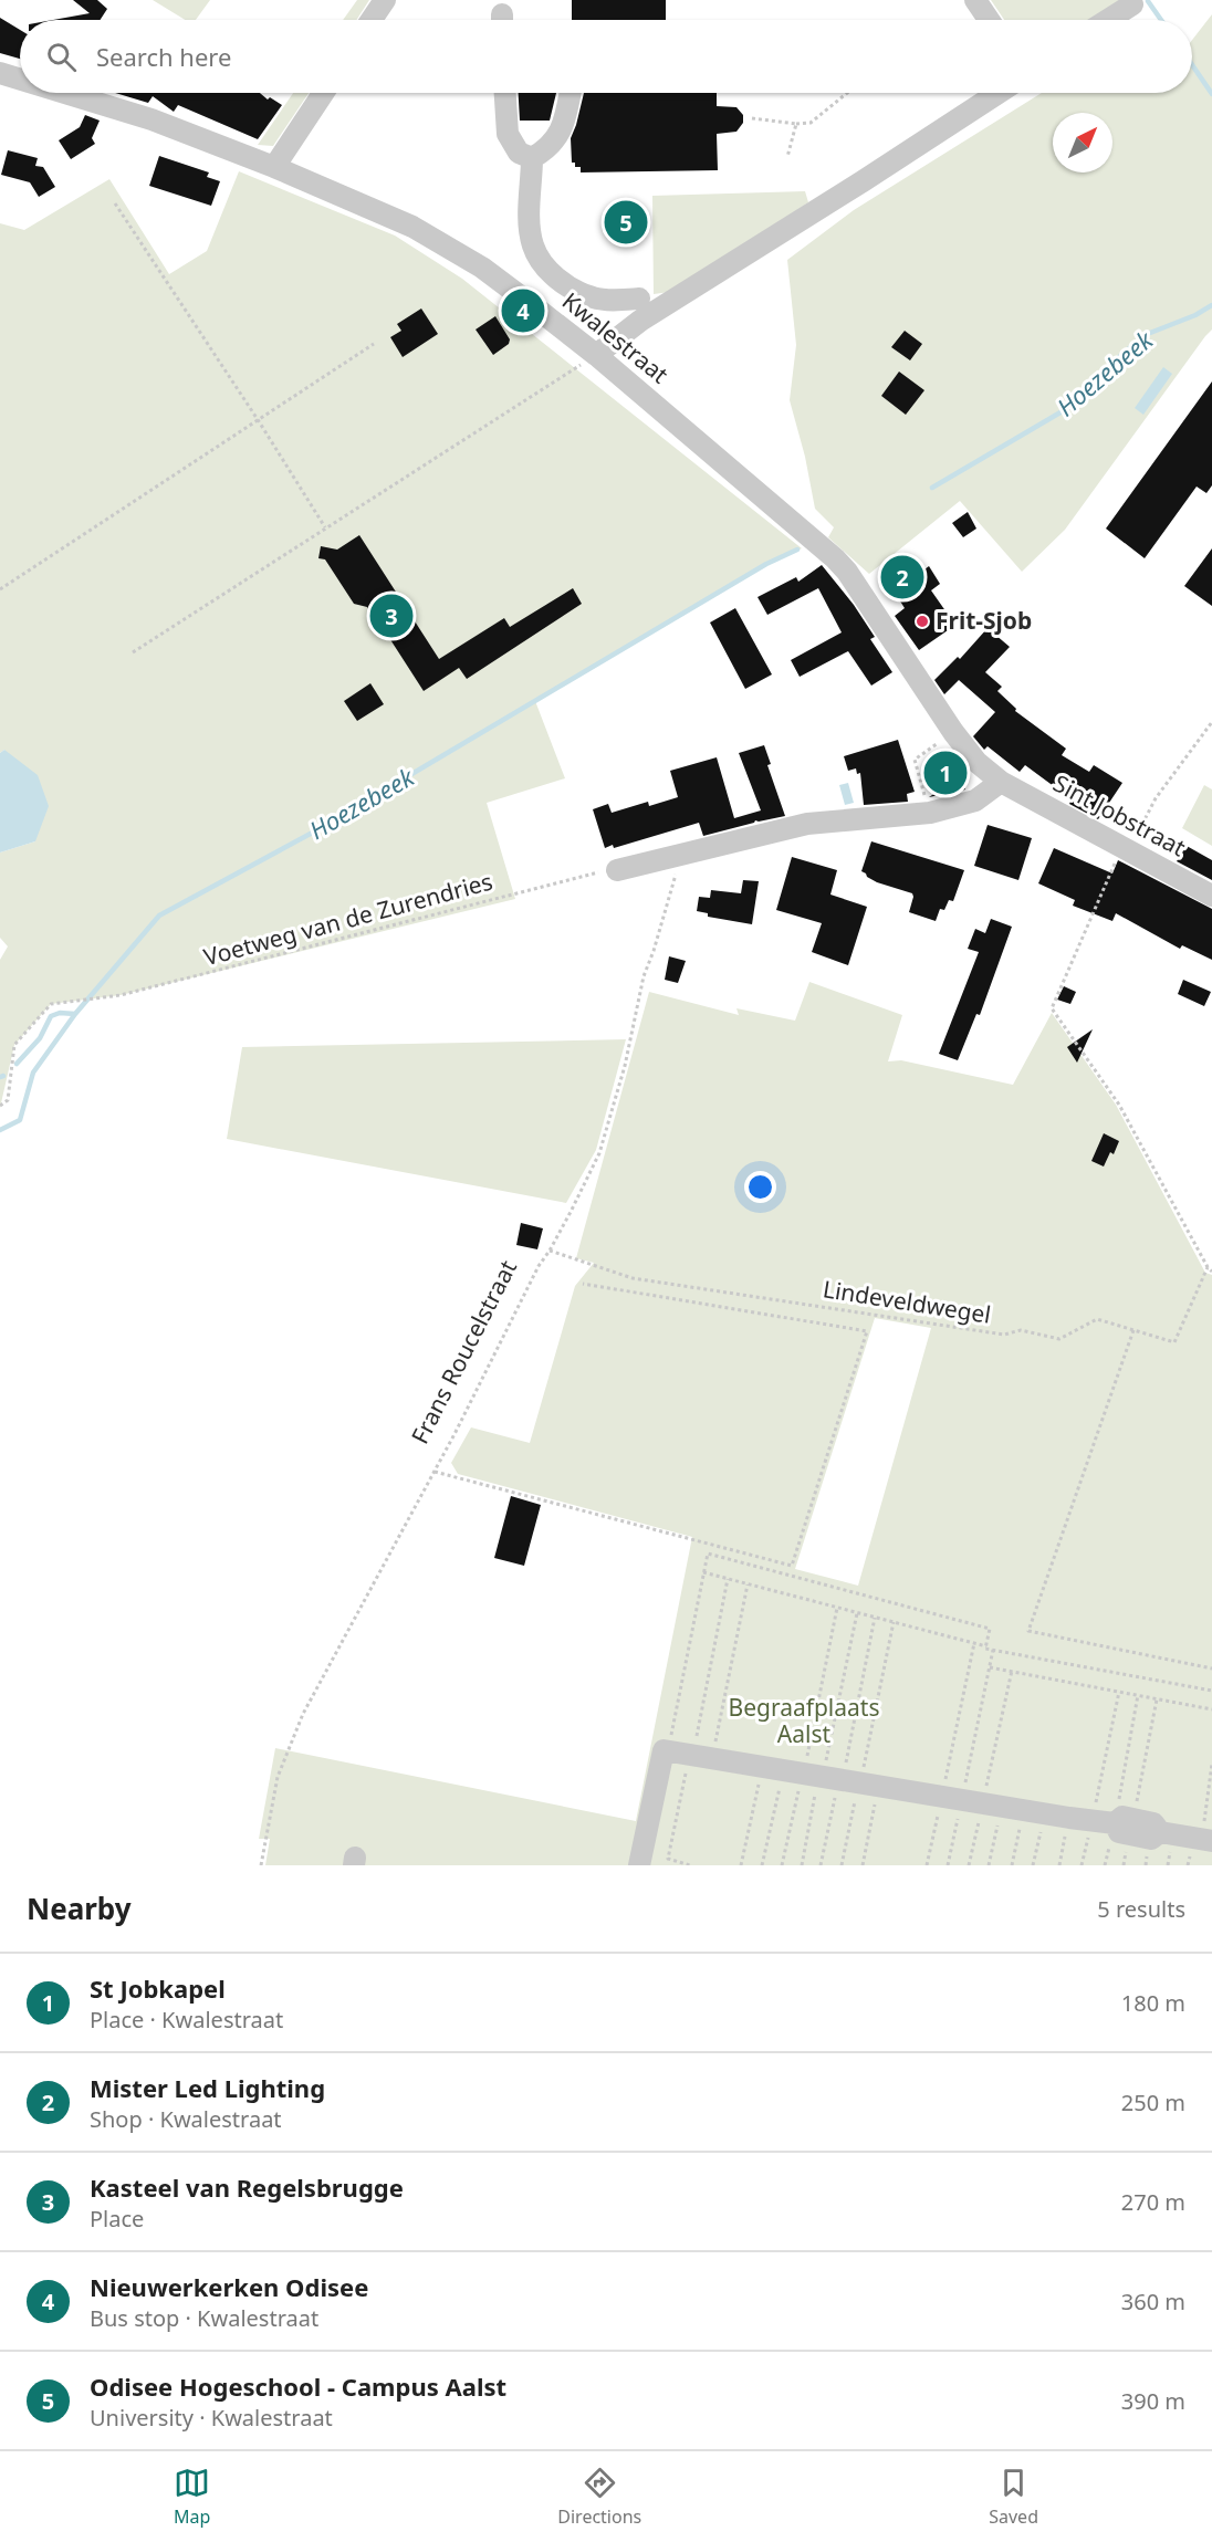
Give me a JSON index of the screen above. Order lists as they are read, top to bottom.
{
  "streets": {
    "street": ["Kwalestraat", "Sint Jobstraat"],
    "path": ["Voetweg van de Zurendries", "Lindeveldwegel", "Frans Roucelstraat"]
  },
  "crossings": [
    ["Kwalestraat", "Sint Jobstraat"],
    ["Lindeveldwegel", "Frans Roucelstraat"]
  ],
  "water": ["Hoezebeek"],
  "parks": ["Begraafplaats Aalst"],
  "places": ["Frit-Sjob"],
  "north": "top right",
  "page": {
    "search": "Search here",
    "pins": [
      "5",
      "4",
      "2",
      "3",
      "1"
    ],
    "heading": ["Nearby", "5 results"],
    "list": [
      {
        "mark": "1",
        "name": "St Jobkapel",
        "note": "Place · Kwalestraat",
        "value": "180 m"
      },
      {
        "mark": "2",
        "name": "Mister Led Lighting",
        "note": "Shop · Kwalestraat",
        "value": "250 m"
      },
      {
        "mark": "3",
        "name": "Kasteel van Regelsbrugge",
        "note": "Place",
        "value": "270 m"
      },
      {
        "mark": "4",
        "name": "Nieuwerkerken Odisee",
        "note": "Bus stop · Kwalestraat",
        "value": "360 m"
      },
      {
        "mark": "5",
        "name": "Odisee Hogeschool - Campus Aalst",
        "note": "University · Kwalestraat",
        "value": "390 m"
      }
    ],
    "nav": ["Map", "Directions", "Saved"]
  }
}
